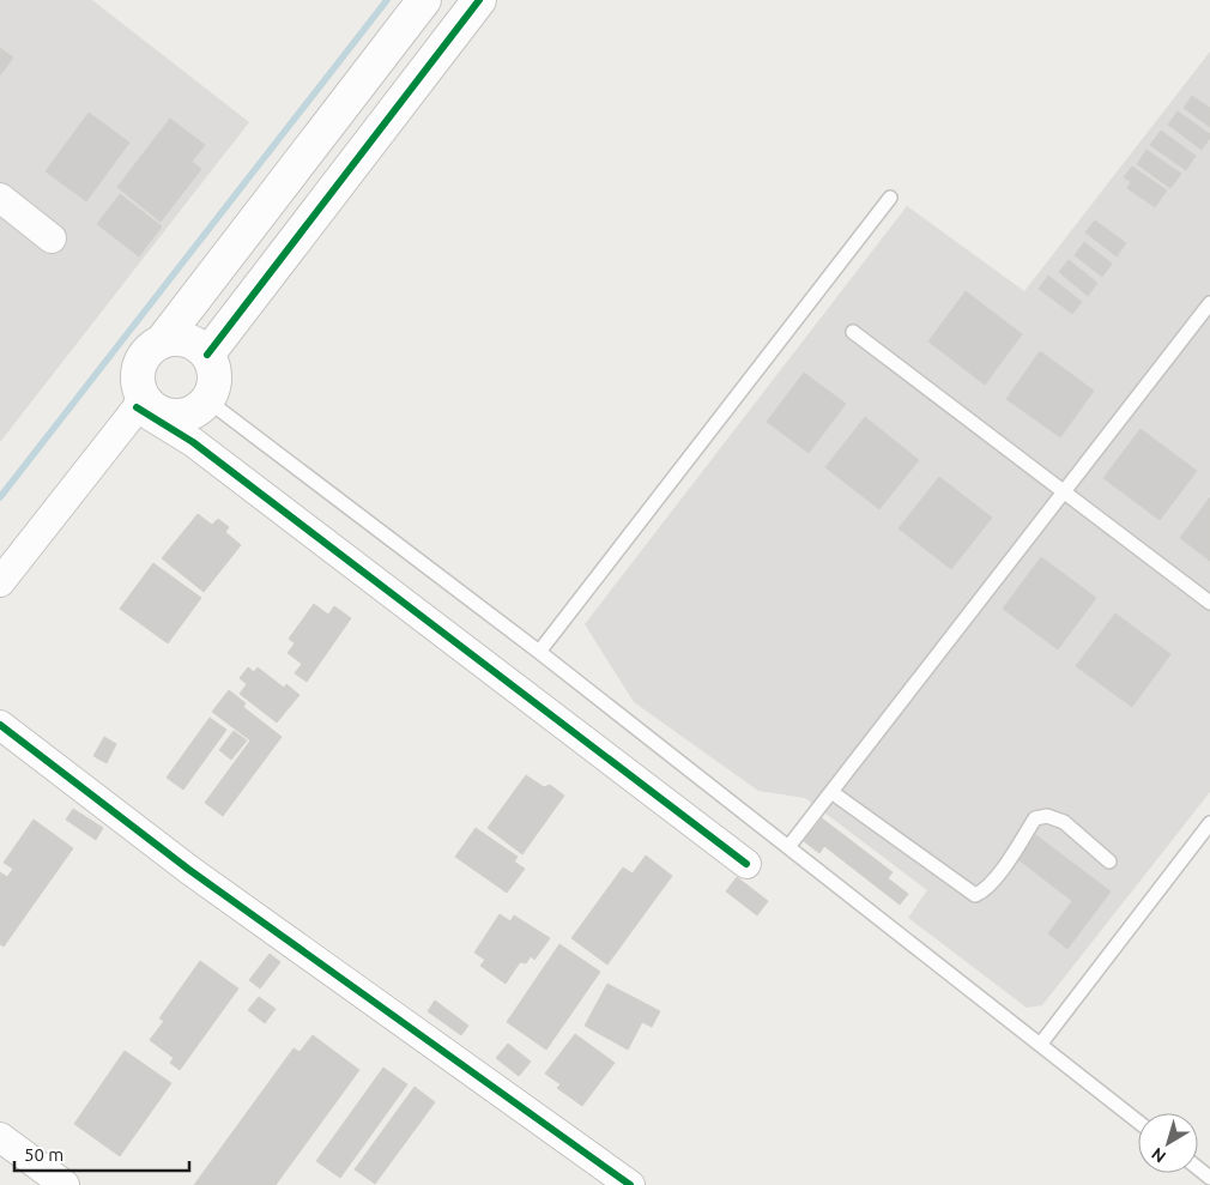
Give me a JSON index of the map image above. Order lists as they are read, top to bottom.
{
  "scale_bar": "50 m",
  "north": "bottom left"
}
